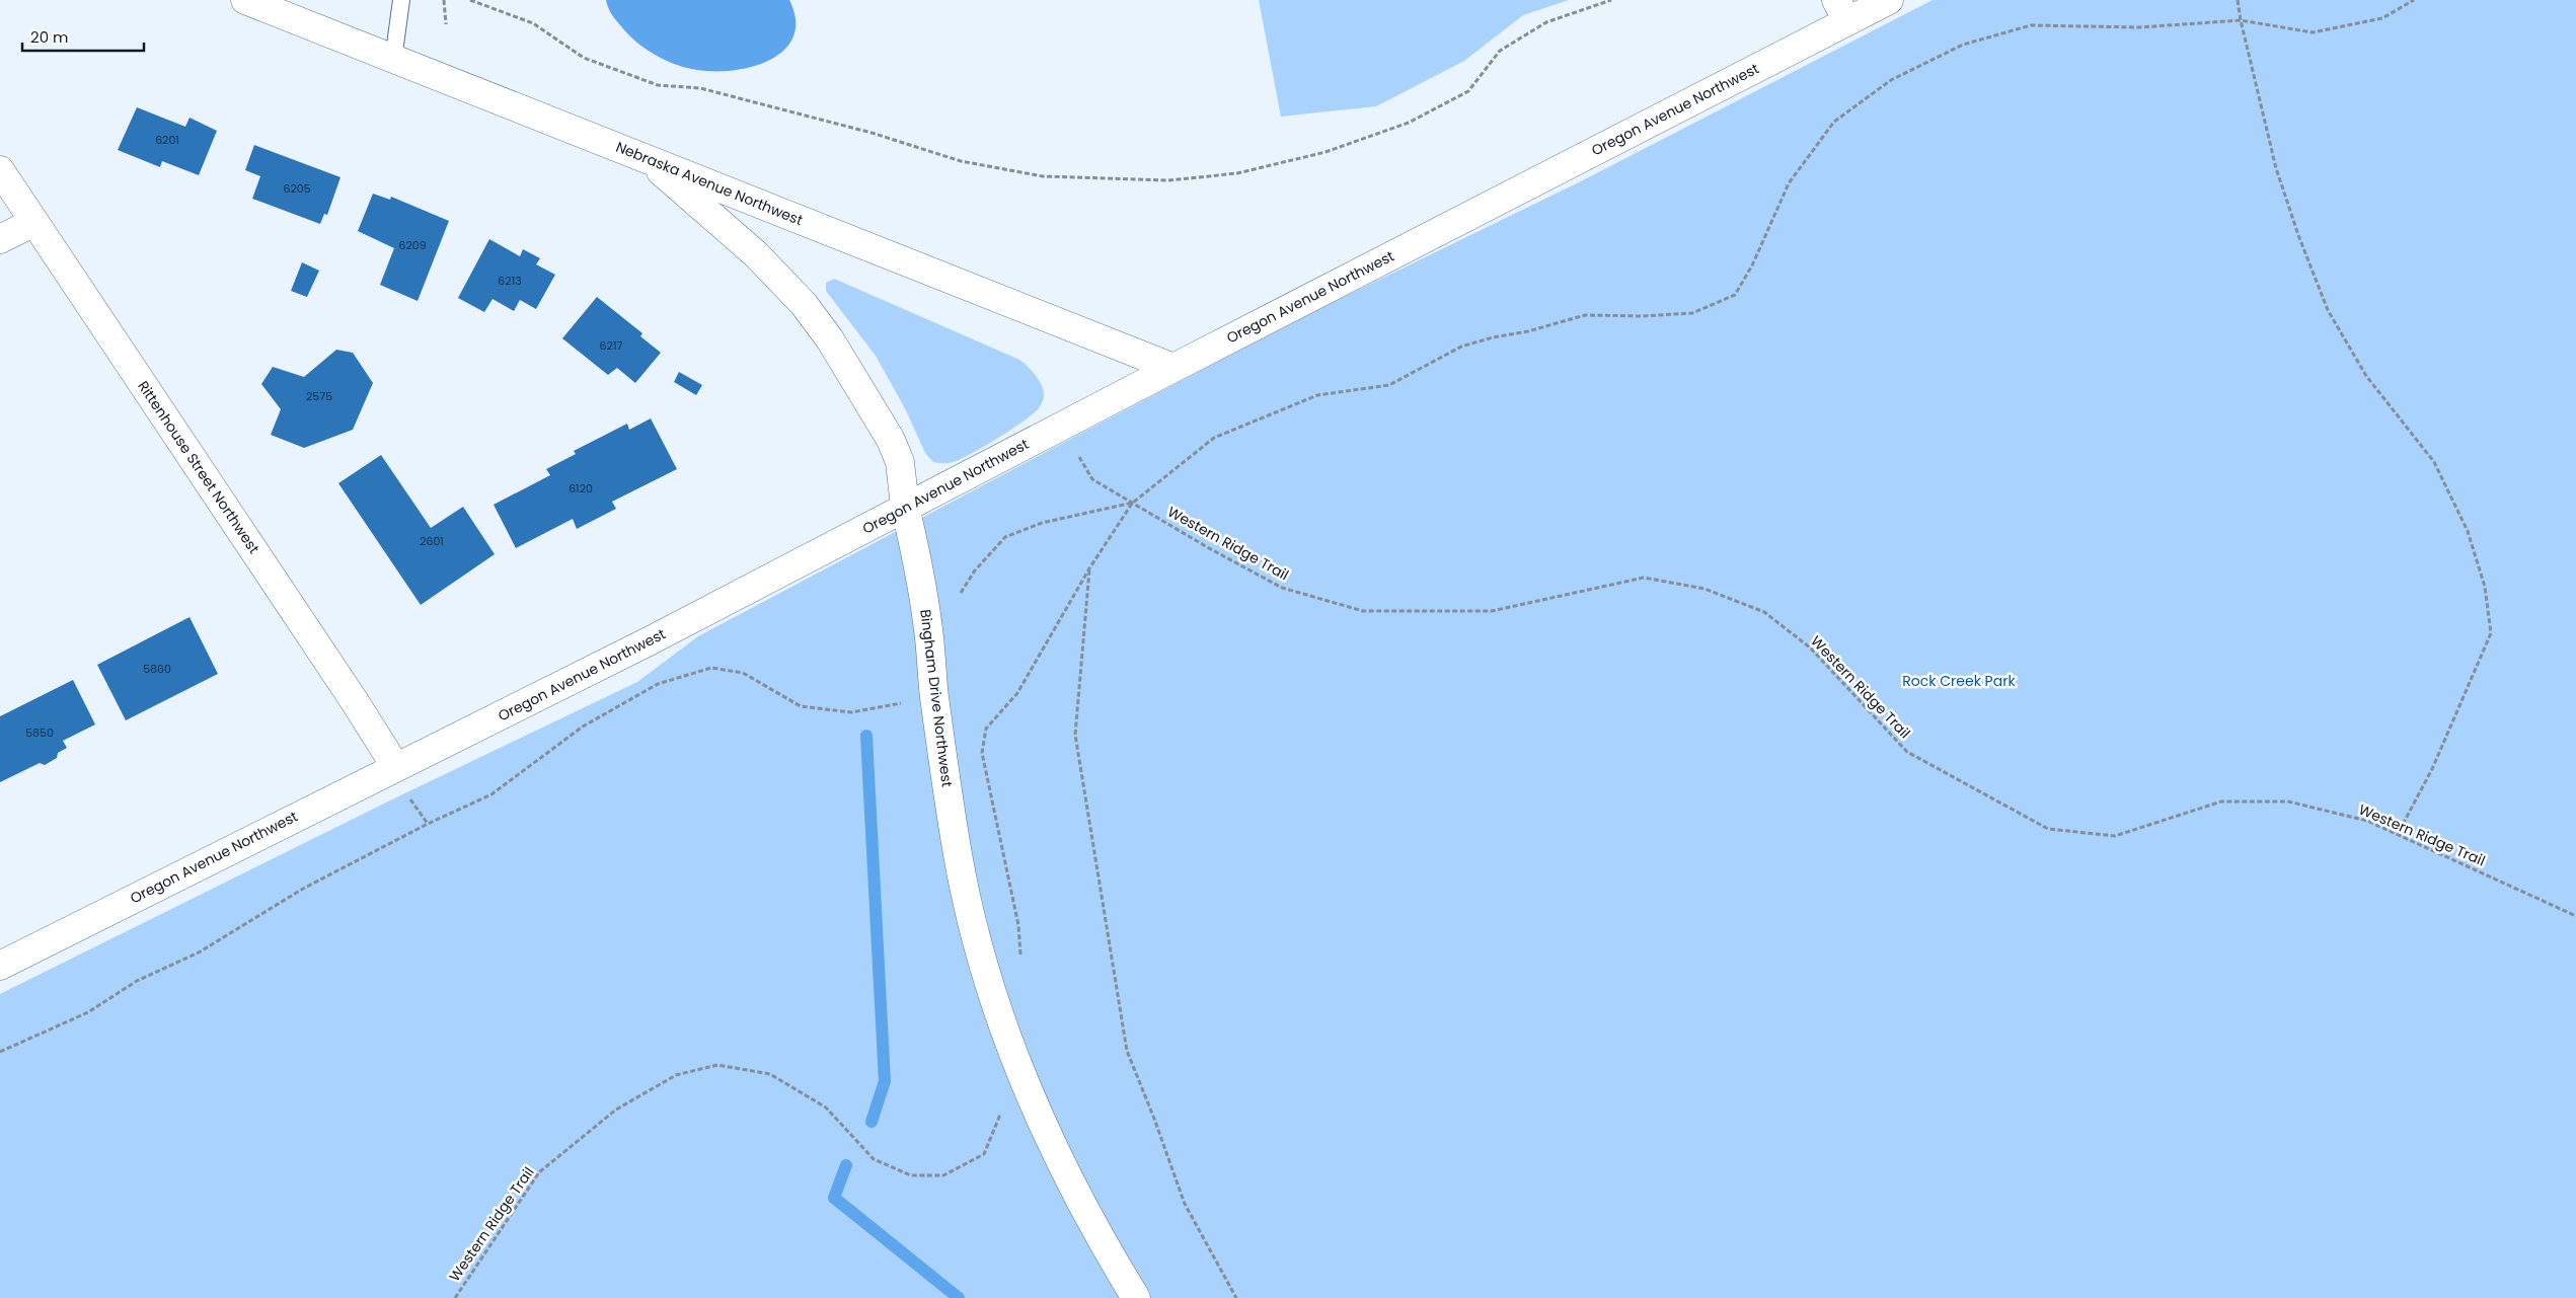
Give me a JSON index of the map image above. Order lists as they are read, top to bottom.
{
  "streets": {
    "street": [
      "Oregon Avenue Northwest",
      "Nebraska Avenue Northwest",
      "Rittenhouse Street Northwest",
      "Bingham Drive Northwest"
    ],
    "path": ["Western Ridge Trail"]
  },
  "crossings": [
    ["Oregon Avenue Northwest", "Nebraska Avenue Northwest"],
    ["Oregon Avenue Northwest", "Rittenhouse Street Northwest"],
    ["Oregon Avenue Northwest", "Bingham Drive Northwest"],
    ["Nebraska Avenue Northwest", "Bingham Drive Northwest"],
    ["Western Ridge Trail", "Bingham Drive Northwest"]
  ],
  "parks": ["Rock Creek Park"],
  "house_numbers": [
    "6201",
    "6205",
    "6209",
    "6213",
    "6217",
    "2575",
    "6120",
    "2601",
    "5860",
    "5850"
  ],
  "scale_bar": "20 m"
}
